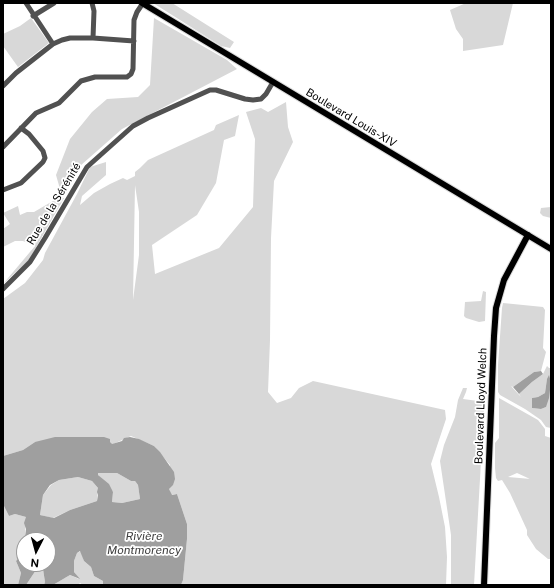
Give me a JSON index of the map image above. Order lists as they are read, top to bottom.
{
  "streets": {
    "main road": ["Boulevard Louis-XIV", "Boulevard Lloyd Welch"],
    "street": ["Rue de la Sérénité"]
  },
  "crossings": [
    ["Boulevard Louis-XIV", "Rue de la Sérénité"],
    ["Boulevard Louis-XIV", "Boulevard Lloyd Welch"]
  ],
  "water": ["Rivière Montmorency"],
  "north": "bottom"
}
